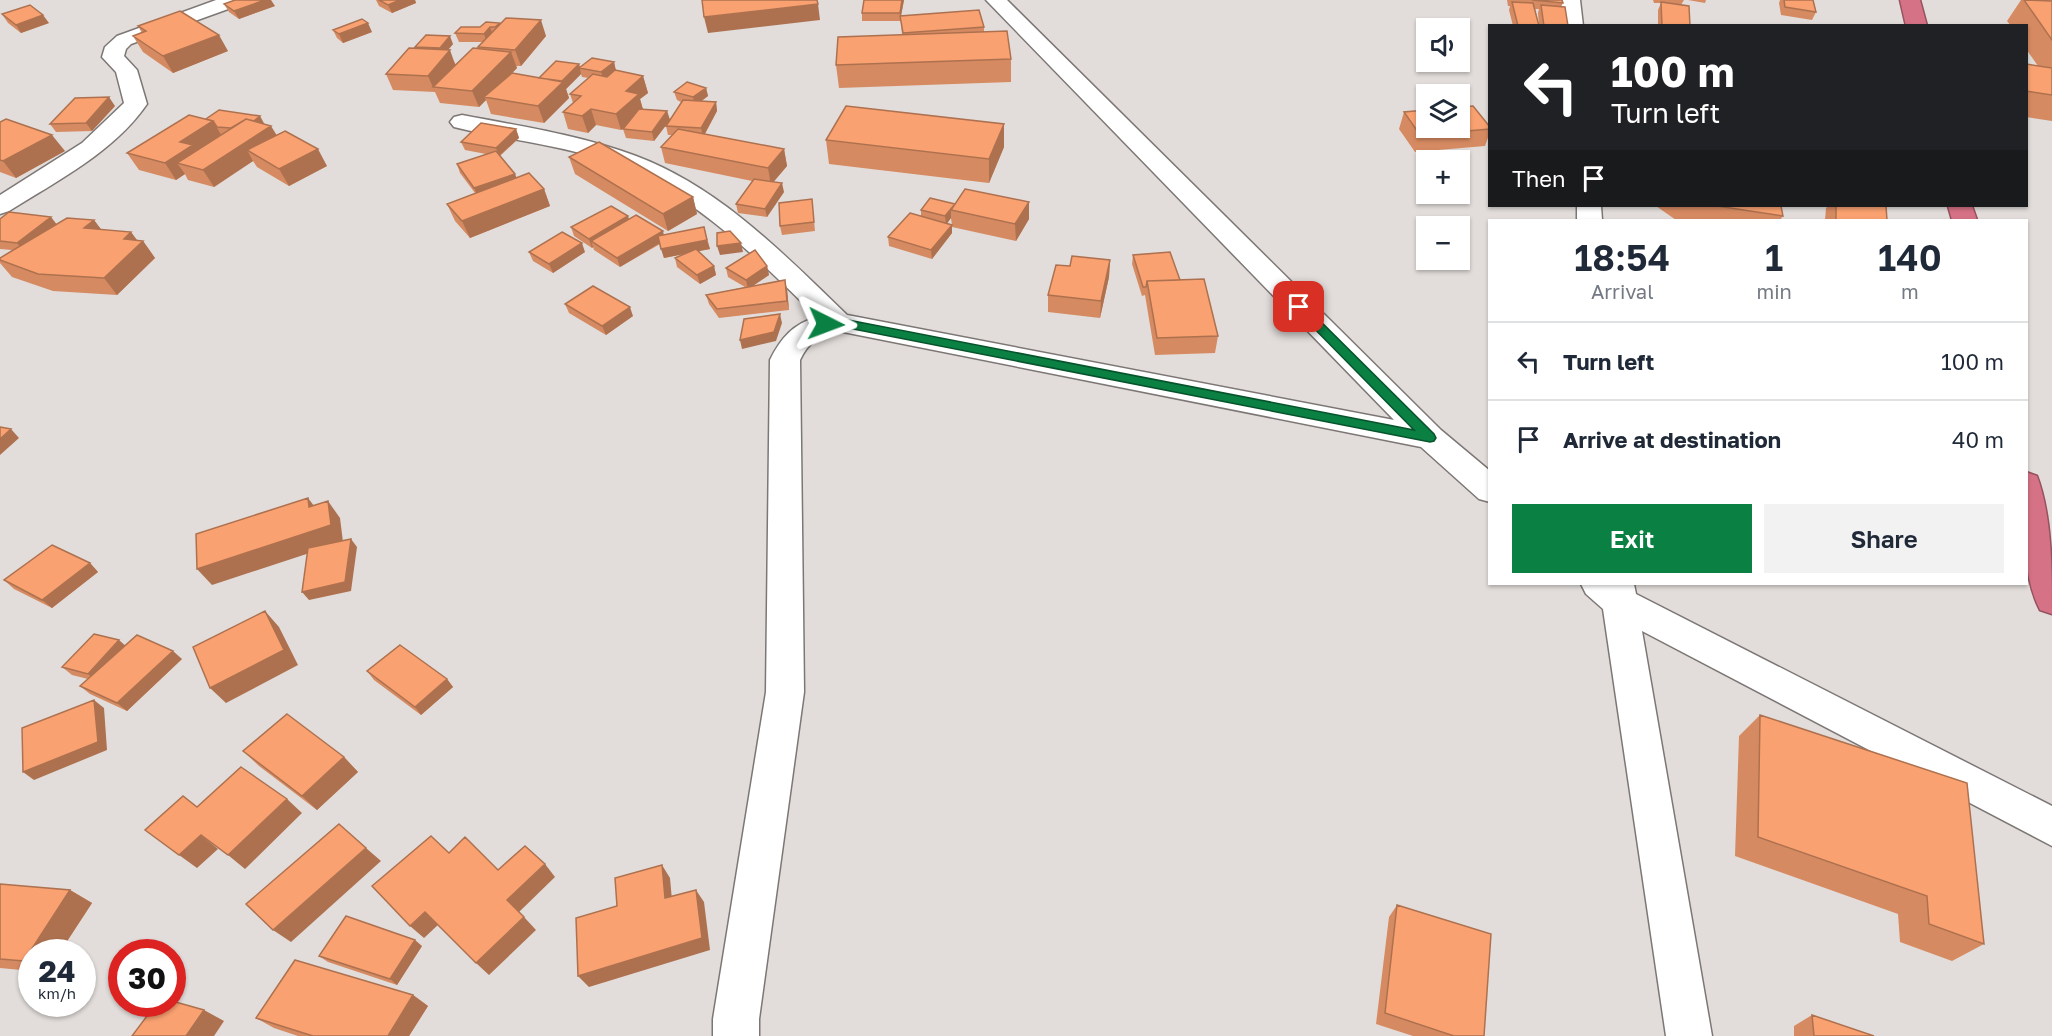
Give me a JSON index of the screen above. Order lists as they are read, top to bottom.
{
  "page": {
    "map_buttons": ["+", "−"],
    "turn": ["100 m", "Turn left"],
    "then": "Then",
    "eta": [
      "18:54",
      "Arrival",
      "1",
      "min",
      "140",
      "m"
    ],
    "list": [
      {
        "name": "Turn left",
        "value": "100 m"
      },
      {
        "name": "Arrive at destination",
        "value": "40 m"
      }
    ],
    "buttons": ["Exit", "Share"],
    "speed": "24 km/h",
    "limit": "30"
  }
}
